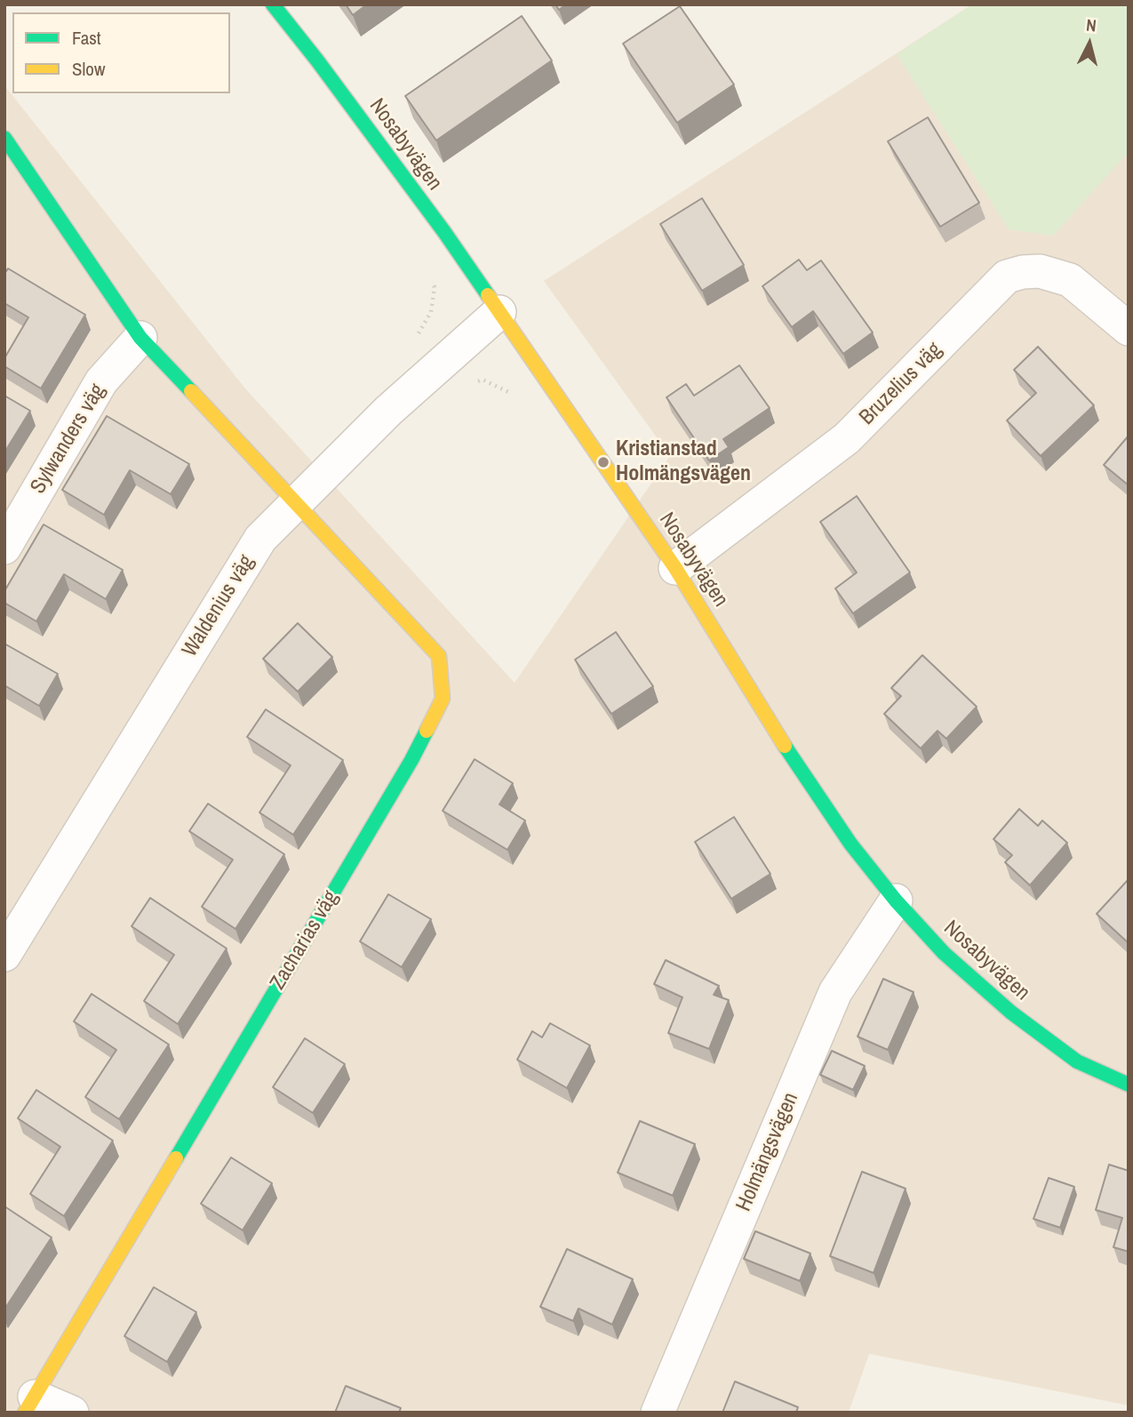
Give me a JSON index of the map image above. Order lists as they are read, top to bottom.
{
  "streets": {
    "street": [
      "Nosabyvägen",
      "Bruzelius väg",
      "Sylwanders väg",
      "Waldenius väg",
      "Zacharias väg",
      "Holmängsvägen"
    ]
  },
  "crossings": [
    ["Nosabyvägen", "Bruzelius väg"],
    ["Nosabyvägen", "Waldenius väg"],
    ["Nosabyvägen", "Holmängsvägen"],
    ["Waldenius väg", "Zacharias väg"]
  ],
  "places": ["Kristianstad Holmängsvägen"],
  "legend": ["Fast", "Slow"],
  "north": "top"
}
